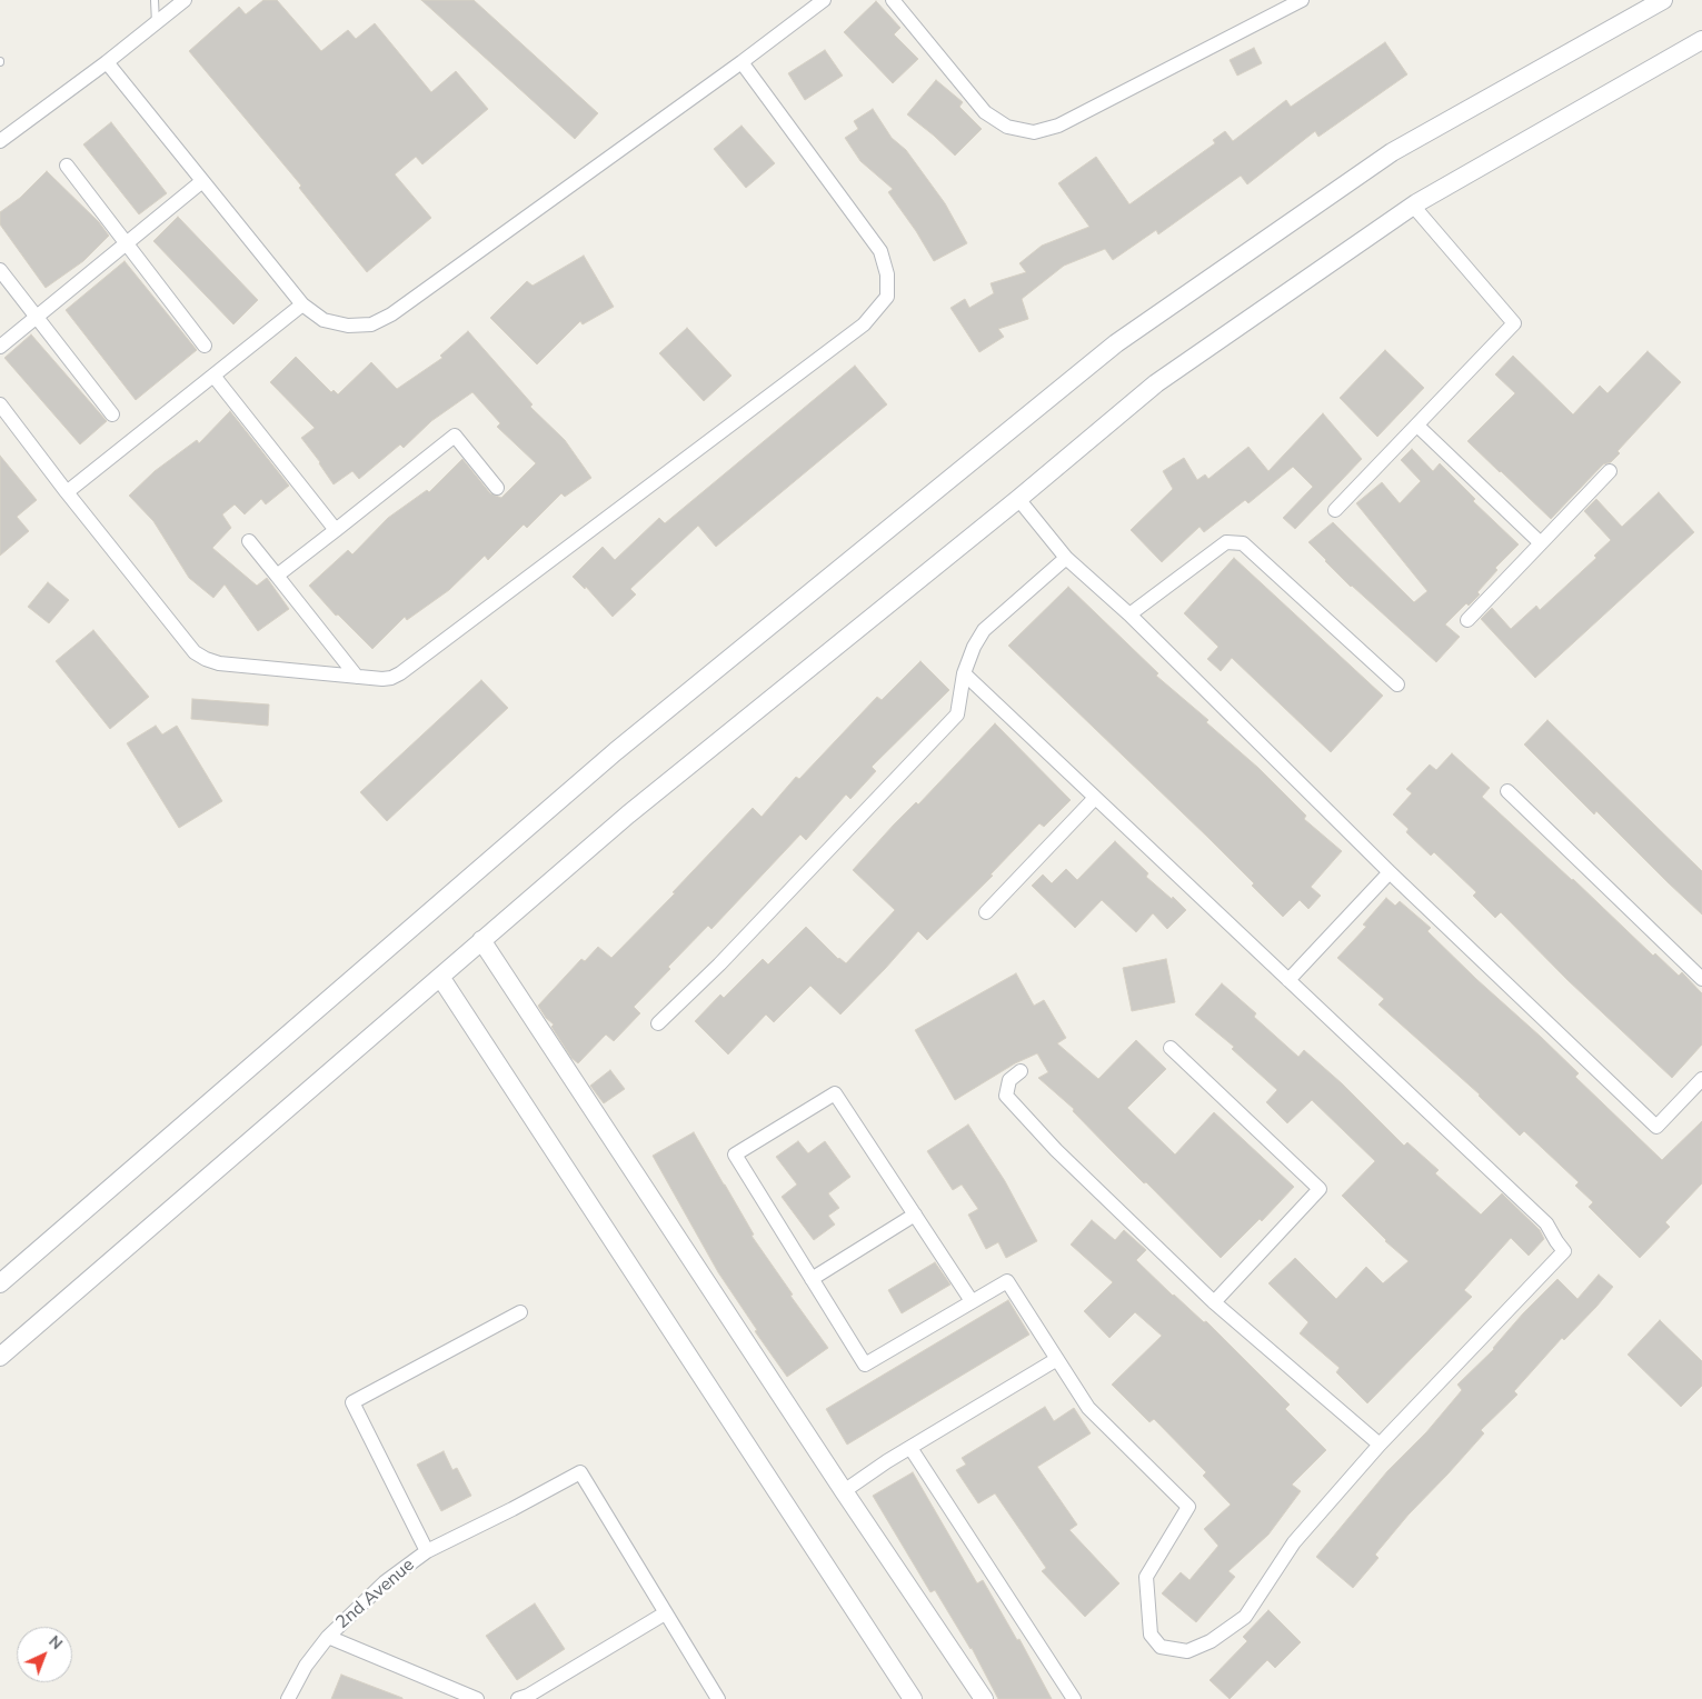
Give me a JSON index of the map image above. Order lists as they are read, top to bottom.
{
  "streets": {
    "street": ["2nd Avenue"]
  },
  "north": "top right"
}
